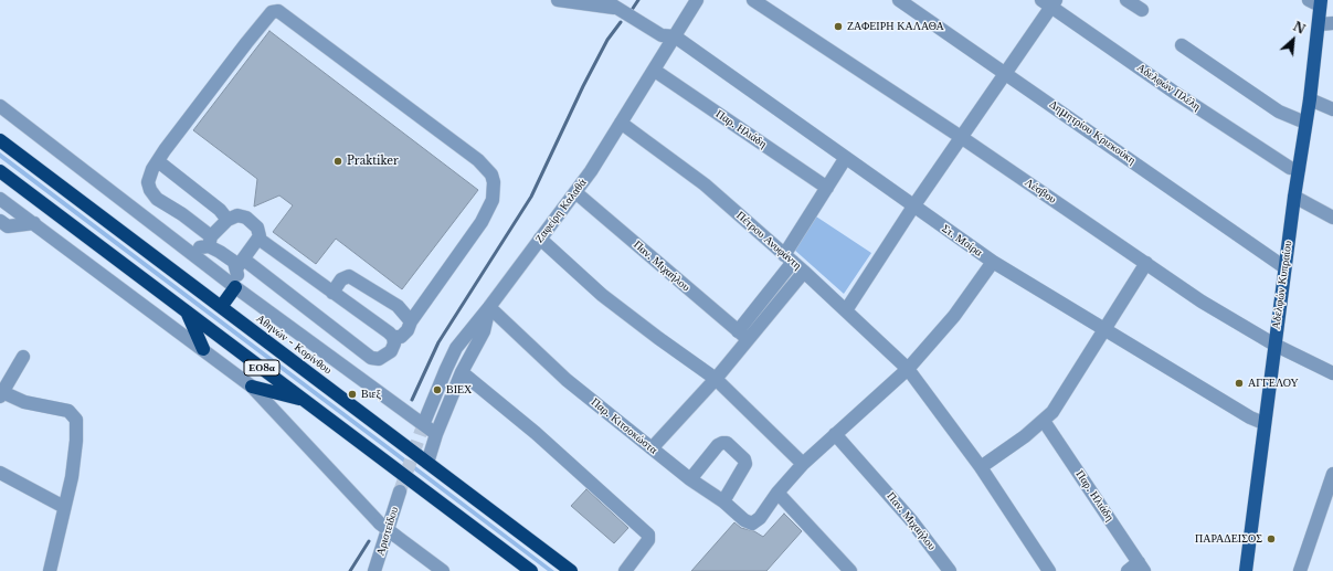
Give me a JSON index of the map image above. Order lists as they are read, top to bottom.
{
  "streets": {
    "highway": ["Αθηνών - Κορίνθου", "ΕΟ8α"],
    "main road": ["Αδελφών Κυπραίου"],
    "street": [
      "Αδελφών Πλέλη",
      "Παρ. Ηλιάδη",
      "Δημητρίου Κριεκούκη",
      "Λέσβου",
      "Ζαφείρη Καλαθά",
      "Πέτρου Ανυφάντη",
      "Στ. Μοίρα",
      "Παν. Μιχαήλου",
      "Παρ. Κιτσοκώστα",
      "Αριστείδου"
    ]
  },
  "crossings": [
    ["Αδελφών Πλέλη", "Αδελφών Κυπραίου"],
    ["Παρ. Ηλιάδη", "Ζαφείρη Καλαθά"],
    ["Δημητρίου Κριεκούκη", "Αδελφών Κυπραίου"],
    ["Λέσβου", "Αδελφών Κυπραίου"],
    ["Ζαφείρη Καλαθά", "Πέτρου Ανυφάντη"],
    ["Ζαφείρη Καλαθά", "Στ. Μοίρα"],
    ["Ζαφείρη Καλαθά", "Παν. Μιχαήλου"],
    ["Ζαφείρη Καλαθά", "Παρ. Κιτσοκώστα"],
    ["Στ. Μοίρα", "Αδελφών Κυπραίου"]
  ],
  "places": [
    "ΖΑΦΕΙΡΗ ΚΑΛΑΘΑ",
    "Praktiker",
    "ΑΓΓΕΛΟΥ",
    "ΒΙΕΧ",
    "Βιεξ",
    "ΠΑΡΑΔΕΙΣΟΣ"
  ],
  "north": "top right"
}
